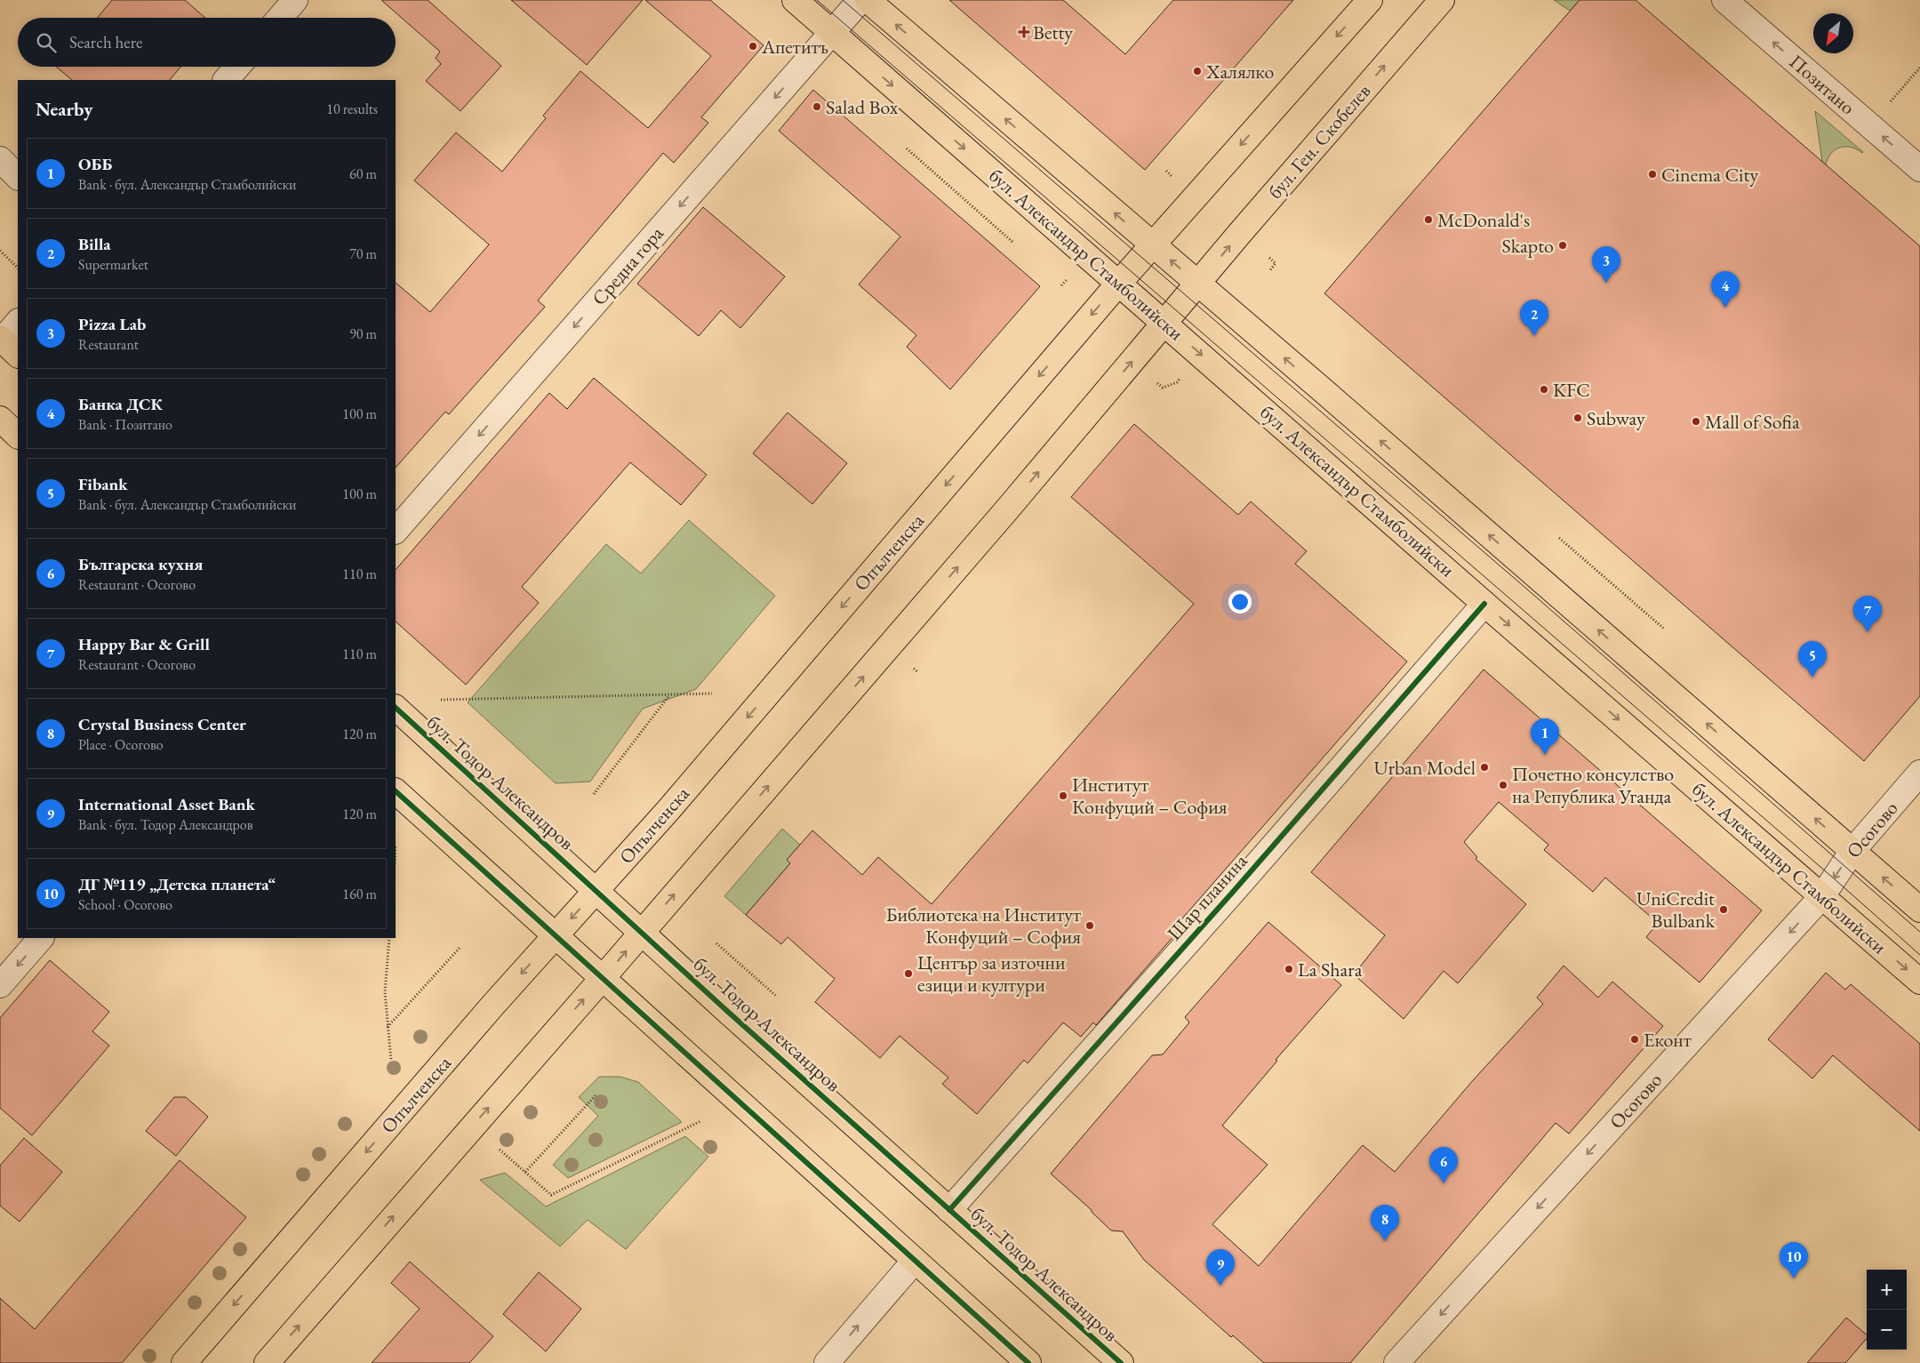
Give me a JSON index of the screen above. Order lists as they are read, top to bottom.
{
  "streets": {
    "main road": [
      "бул. Ген. Скобелев",
      "бул. Александър Стамболийски",
      "Опълченска",
      "бул. Тодор Александров"
    ],
    "street": [
      "Позитано",
      "Средна гора",
      "Осогово",
      "Шар планина"
    ]
  },
  "crossings": [
    ["бул. Ген. Скобелев", "бул. Александър Стамболийски"],
    ["бул. Александър Стамболийски", "Средна гора"],
    ["бул. Александър Стамболийски", "Опълченска"],
    ["бул. Александър Стамболийски", "Осогово"],
    ["бул. Александър Стамболийски", "Шар планина"],
    ["Опълченска", "бул. Тодор Александров"],
    ["бул. Тодор Александров", "Шар планина"]
  ],
  "one_way": ["Позитано", "Средна гора", "Осогово"],
  "places": {
    "health": ["Betty"],
    "other": [
      "Апетитъ",
      "Халялко",
      "Salad Box",
      "Cinema City",
      "McDonald's",
      "Skapto",
      "KFC",
      "Subway",
      "Mall of Sofia",
      "Urban Model",
      "Почетно консулство на Република Уганда",
      "Институт Конфуций – София",
      "UniCredit Bulbank",
      "Библиотека на Институт Конфуций – София",
      "La Shara",
      "Център за източни езици и култури",
      "Еконт"
    ]
  },
  "north": "bottom left",
  "page": {
    "search": "Search here",
    "heading": ["Nearby", "10 results"],
    "list": [
      {
        "mark": "1",
        "name": "ОББ",
        "note": "Bank · бул. Александър Стамболийски",
        "value": "60 m"
      },
      {
        "mark": "2",
        "name": "Billa",
        "note": "Supermarket",
        "value": "70 m"
      },
      {
        "mark": "3",
        "name": "Pizza Lab",
        "note": "Restaurant",
        "value": "90 m"
      },
      {
        "mark": "4",
        "name": "Банка ДСК",
        "note": "Bank · Позитано",
        "value": "100 m"
      },
      {
        "mark": "5",
        "name": "Fibank",
        "note": "Bank · бул. Александър Стамболийски",
        "value": "100 m"
      },
      {
        "mark": "6",
        "name": "Българска кухня",
        "note": "Restaurant · Осогово",
        "value": "110 m"
      },
      {
        "mark": "7",
        "name": "Happy Bar & Grill",
        "note": "Restaurant · Осогово",
        "value": "110 m"
      },
      {
        "mark": "8",
        "name": "Crystal Business Center",
        "note": "Place · Осогово",
        "value": "120 m"
      },
      {
        "mark": "9",
        "name": "International Asset Bank",
        "note": "Bank · бул. Тодор Александров",
        "value": "120 m"
      },
      {
        "mark": "10",
        "name": "ДГ №119 „Детска планета“",
        "note": "School · Осогово",
        "value": "160 m"
      }
    ],
    "pins": [
      "3",
      "4",
      "2",
      "7",
      "5",
      "1",
      "6",
      "8",
      "10",
      "9"
    ],
    "map_buttons": ["+", "−"]
  }
}
